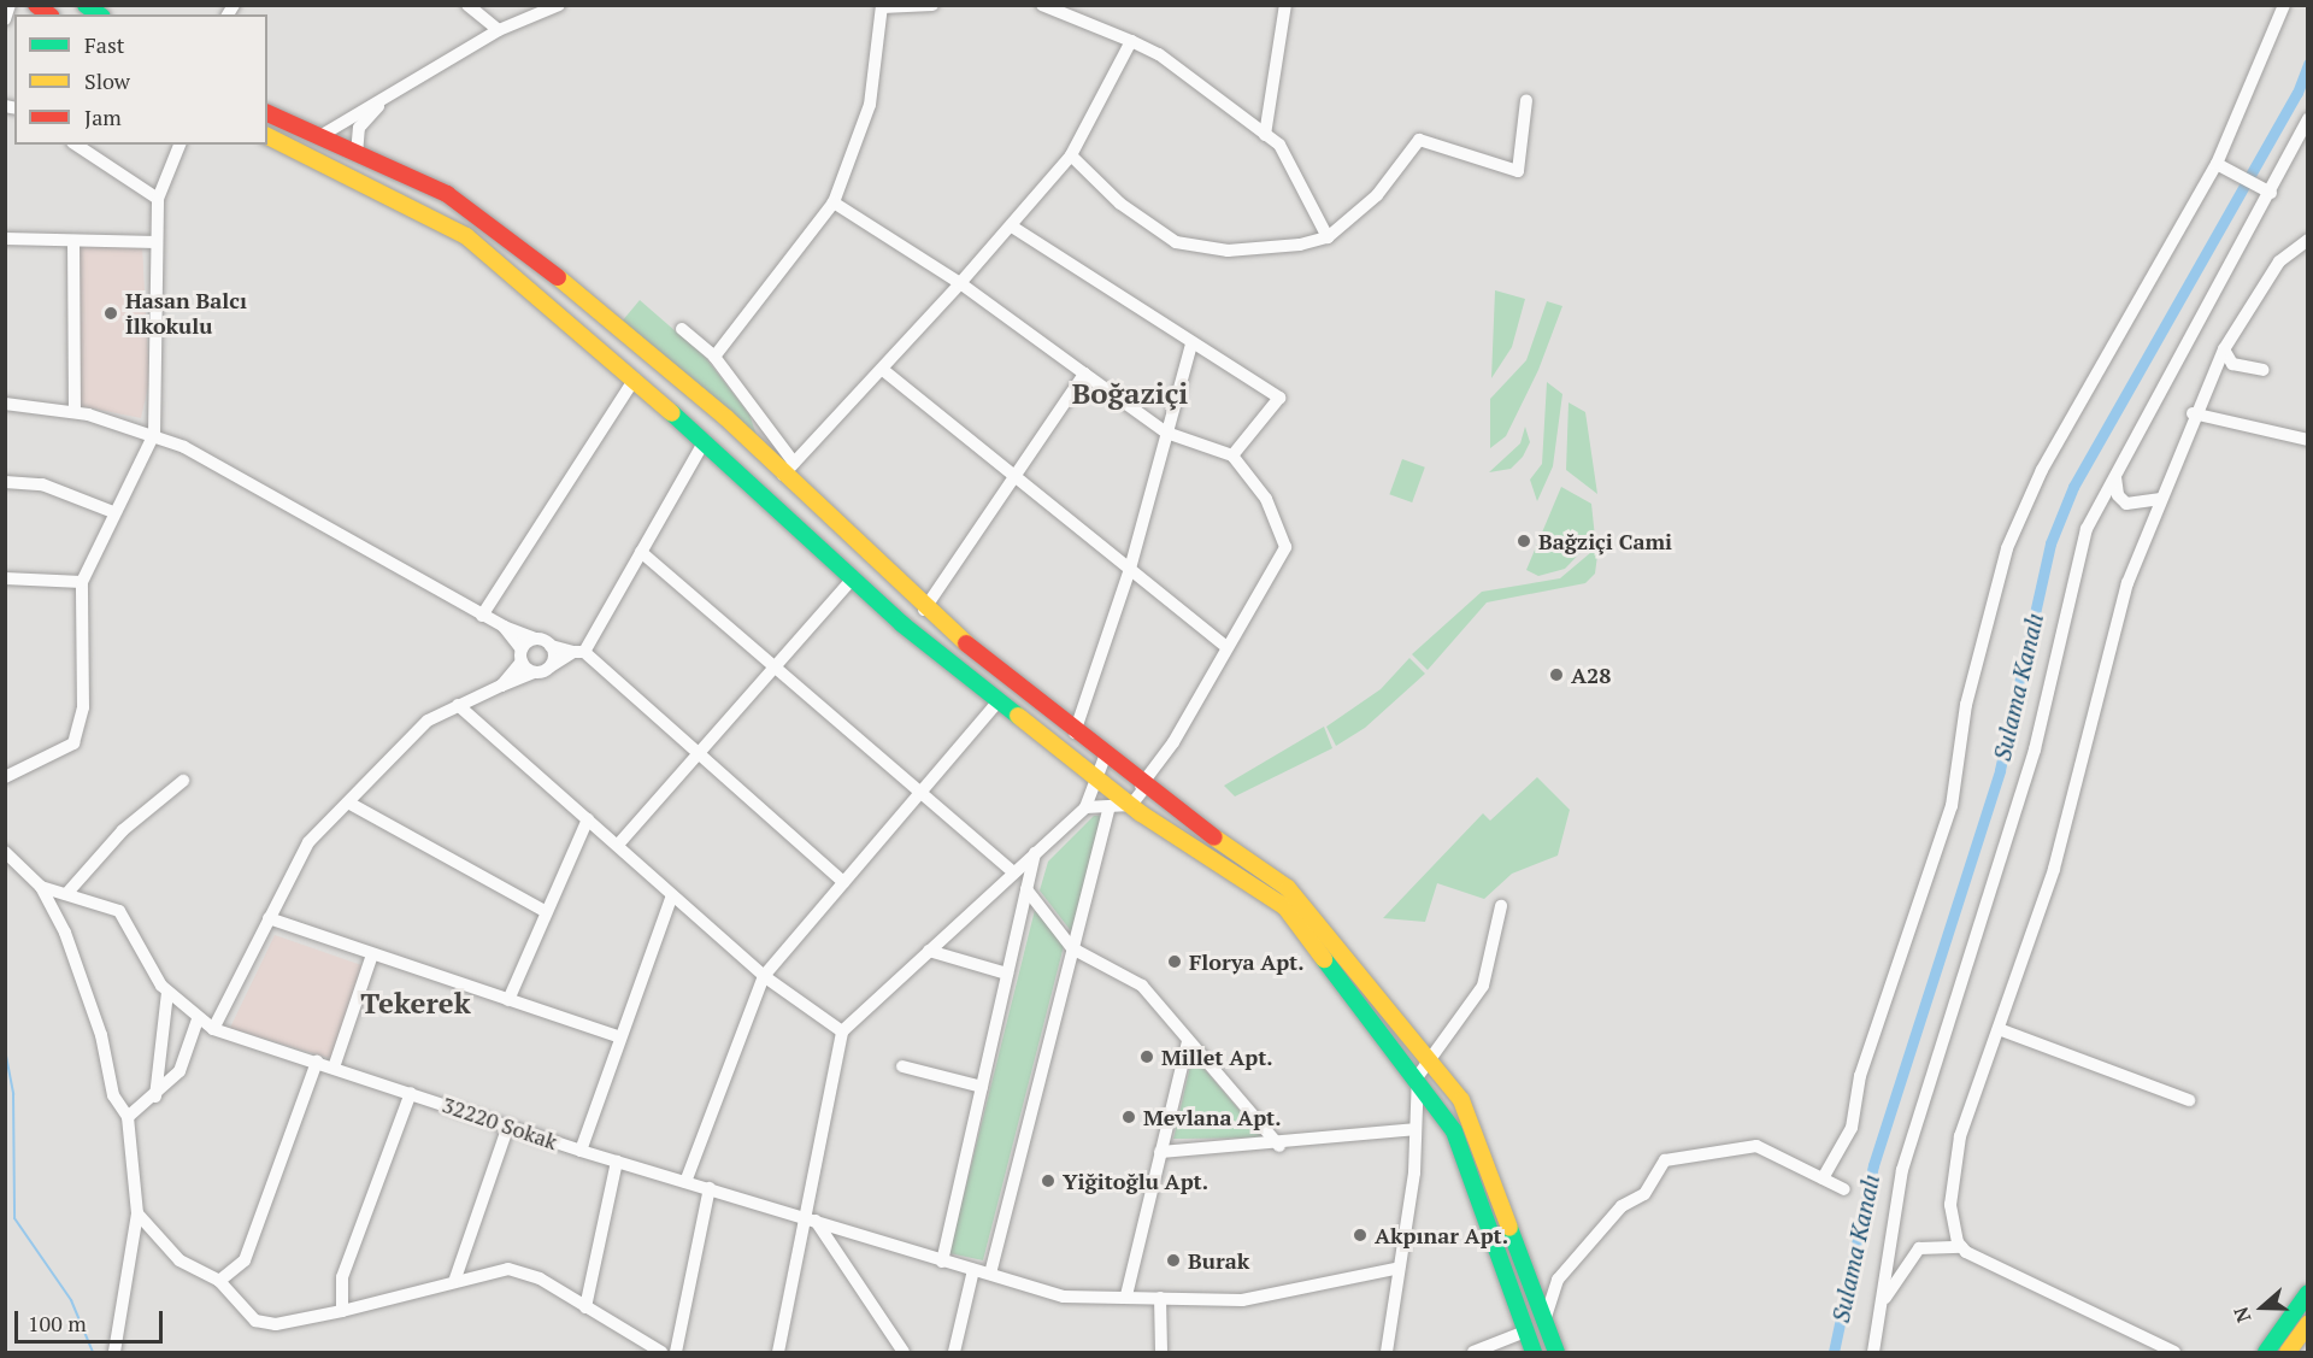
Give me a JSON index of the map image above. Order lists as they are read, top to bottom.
{
  "streets": {
    "street": ["32220 Sokak"]
  },
  "districts": ["Boğaziçi", "Tekerek"],
  "water": ["Sulama Kanalı"],
  "places": [
    "Hasan Balcı İlkokulu",
    "Bağziçi Cami",
    "A28",
    "Florya Apt.",
    "Millet Apt.",
    "Mevlana Apt.",
    "Yiğitoğlu Apt.",
    "Akpınar Apt.",
    "Burak"
  ],
  "legend": ["Fast", "Slow", "Jam"],
  "scale_bar": "100 m",
  "north": "left"
}
